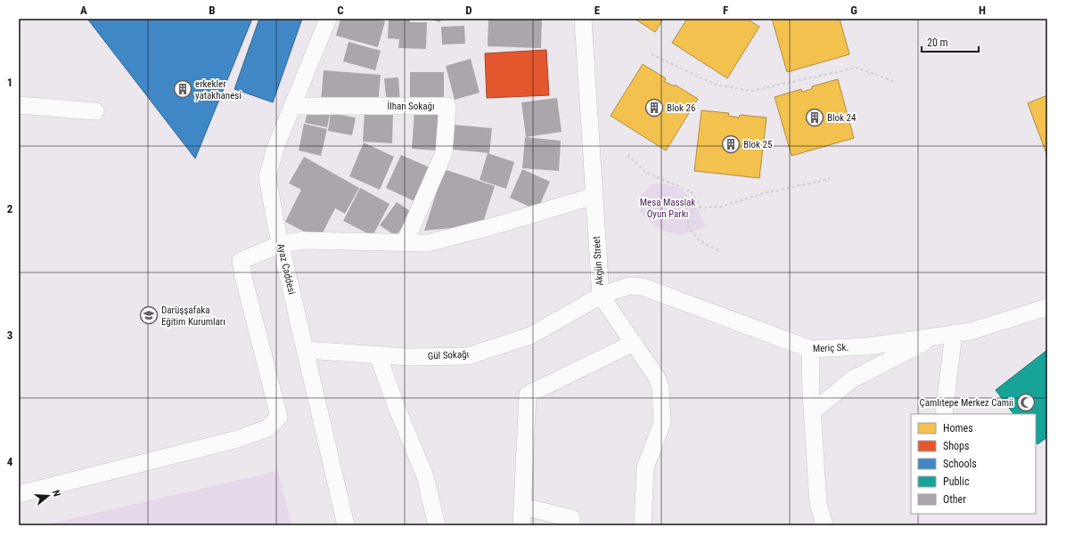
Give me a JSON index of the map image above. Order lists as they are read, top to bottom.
{
  "streets": {
    "street": [
      "İlhan Sokağı",
      "Akgün Street",
      "Ayaz Caddesi",
      "Meriç Sk.",
      "Gül Sokağı"
    ]
  },
  "crossings": [
    ["İlhan Sokağı", "Ayaz Caddesi"],
    ["Akgün Street", "Meriç Sk."],
    ["Akgün Street", "Gül Sokağı"],
    ["Ayaz Caddesi", "Gül Sokağı"],
    ["Meriç Sk.", "Gül Sokağı"]
  ],
  "parks": ["Mesa Masslak Oyun Parkı"],
  "places": {
    "building": [
      "erkekler yatakhanesi",
      "Blok 26",
      "Blok 24",
      "Blok 25"
    ],
    "school or university": ["Darüşşafaka Eğitim Kurumları"],
    "mosque": ["Çamlıtepe Merkez Camii"]
  },
  "legend": [
    "Homes",
    "Shops",
    "Schools",
    "Public",
    "Other"
  ],
  "scale_bar": "20 m",
  "north": "right",
  "grid": {
    "columns": [
      "A",
      "B",
      "C",
      "D",
      "E",
      "F",
      "G",
      "H"
    ],
    "rows": [
      "1",
      "2",
      "3",
      "4"
    ]
  }
}
